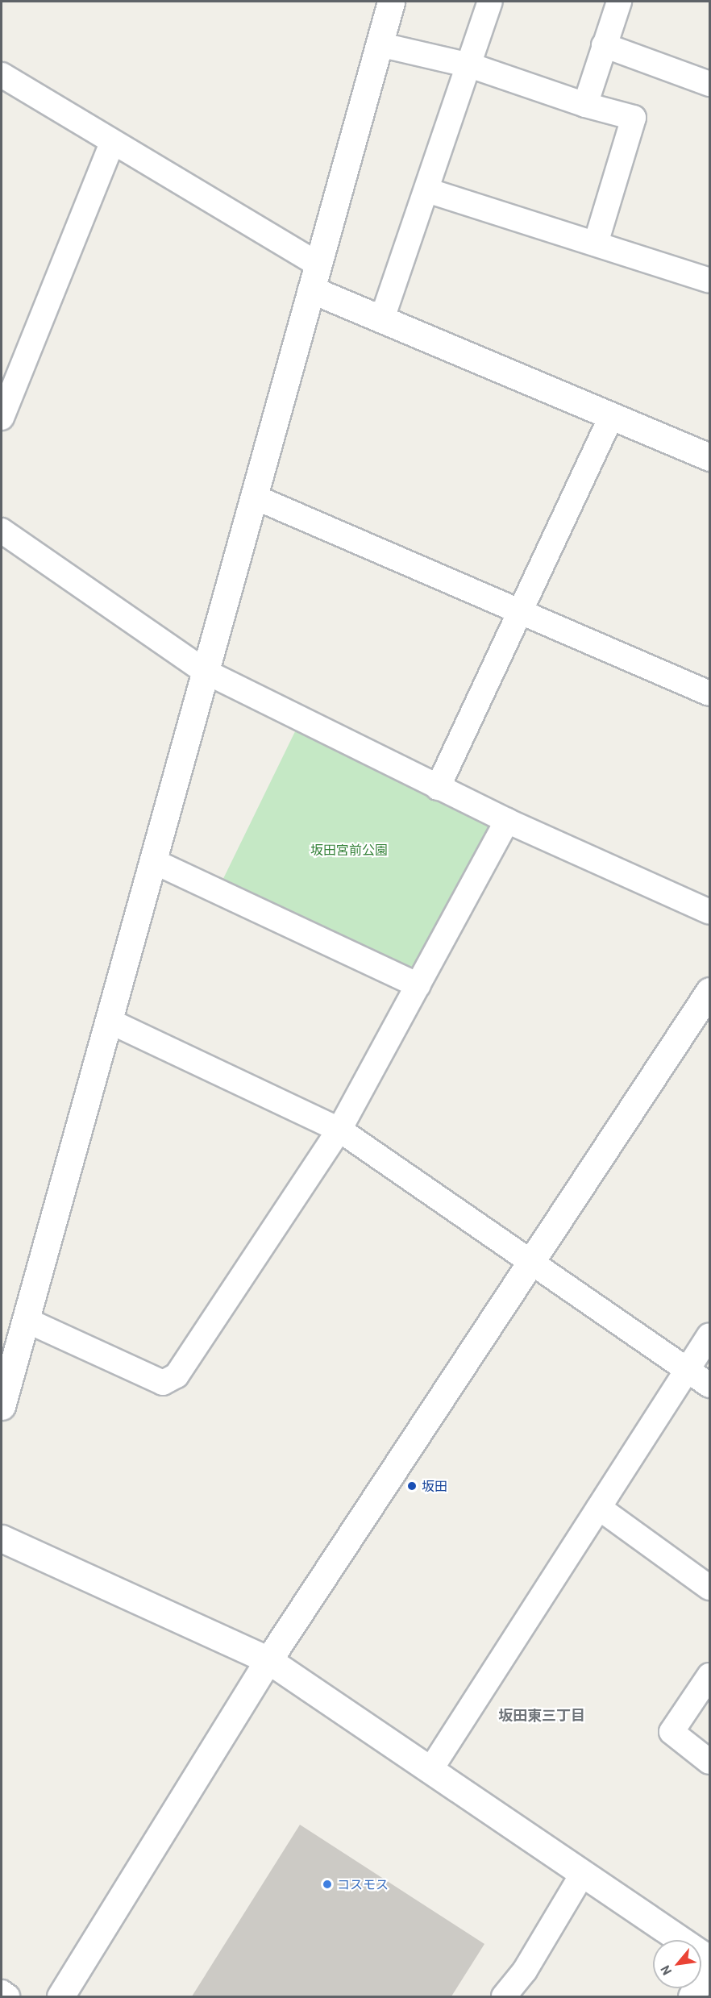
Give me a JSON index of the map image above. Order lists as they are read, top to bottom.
{
  "districts": ["坂田東三丁目"],
  "parks": ["坂田宮前公園"],
  "places": ["坂田", "コスモス"],
  "north": "bottom left"
}
